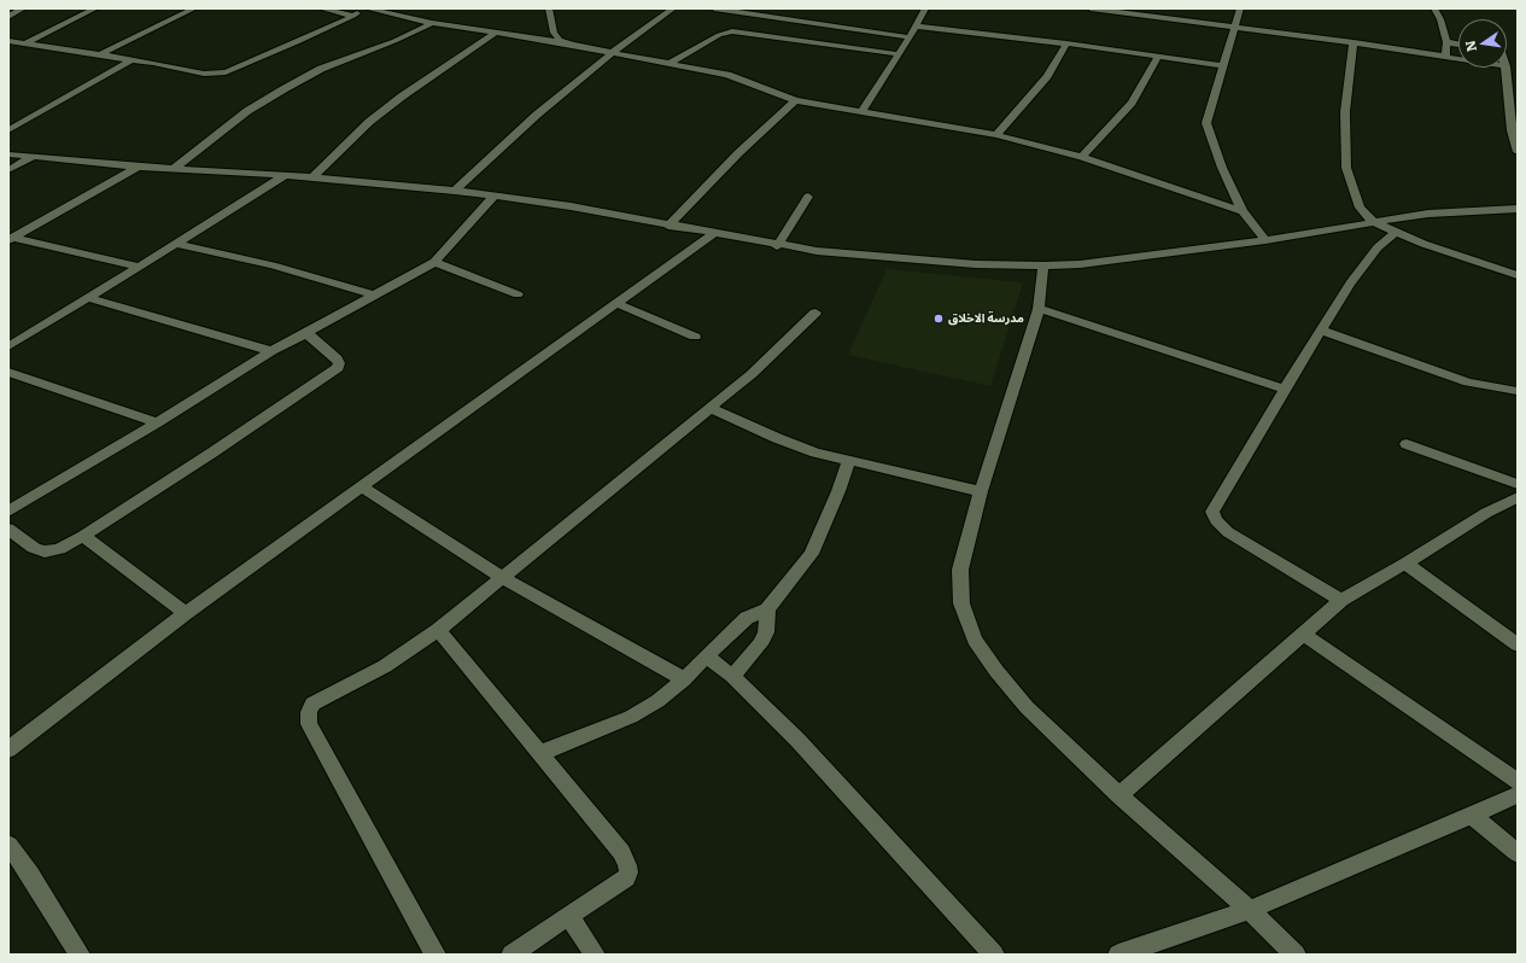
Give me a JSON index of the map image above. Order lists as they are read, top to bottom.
{
  "places": ["مدرسة الاخلاق"],
  "north": "left"
}
